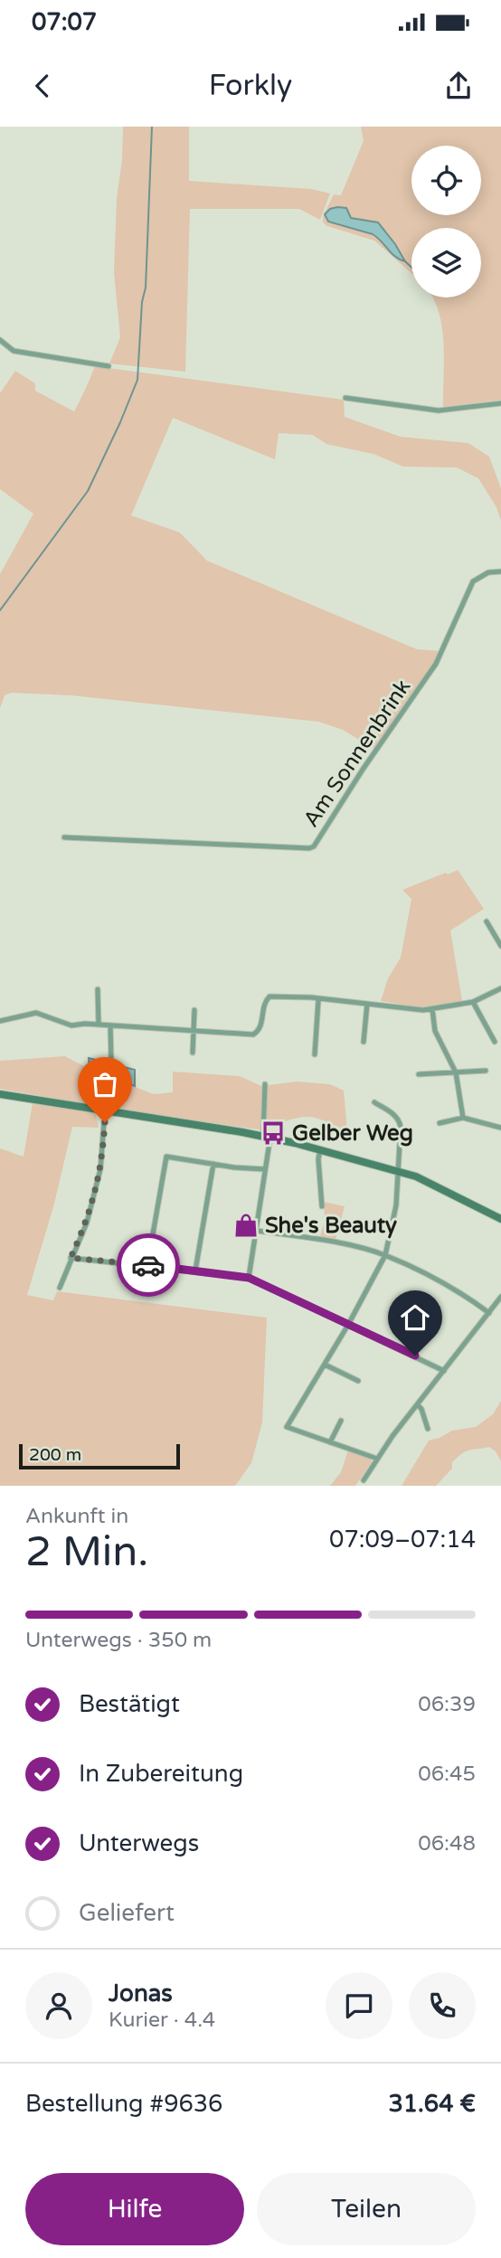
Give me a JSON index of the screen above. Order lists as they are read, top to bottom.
{
  "streets": {
    "street": ["Am Sonnenbrink"]
  },
  "places": {
    "bus stop": ["Gelber Weg"],
    "shop": ["She's Beauty"]
  },
  "scale_bar": "200 m",
  "page": {
    "status": "07:07",
    "header": "Forkly",
    "scale": "200 m",
    "heading": ["2 Min.", "Ankunft in", "07:09–07:14"],
    "panel": [
      "Jonas",
      "Kurier · 4.4",
      "Bestellung #9636",
      "31.64 €"
    ],
    "bar": "Unterwegs · 350 m",
    "list": [
      ["Bestätigt", "06:39"],
      ["In Zubereitung", "06:45"],
      ["Unterwegs", "06:48"],
      "Geliefert"
    ],
    "buttons": ["Hilfe", "Teilen"]
  }
}
